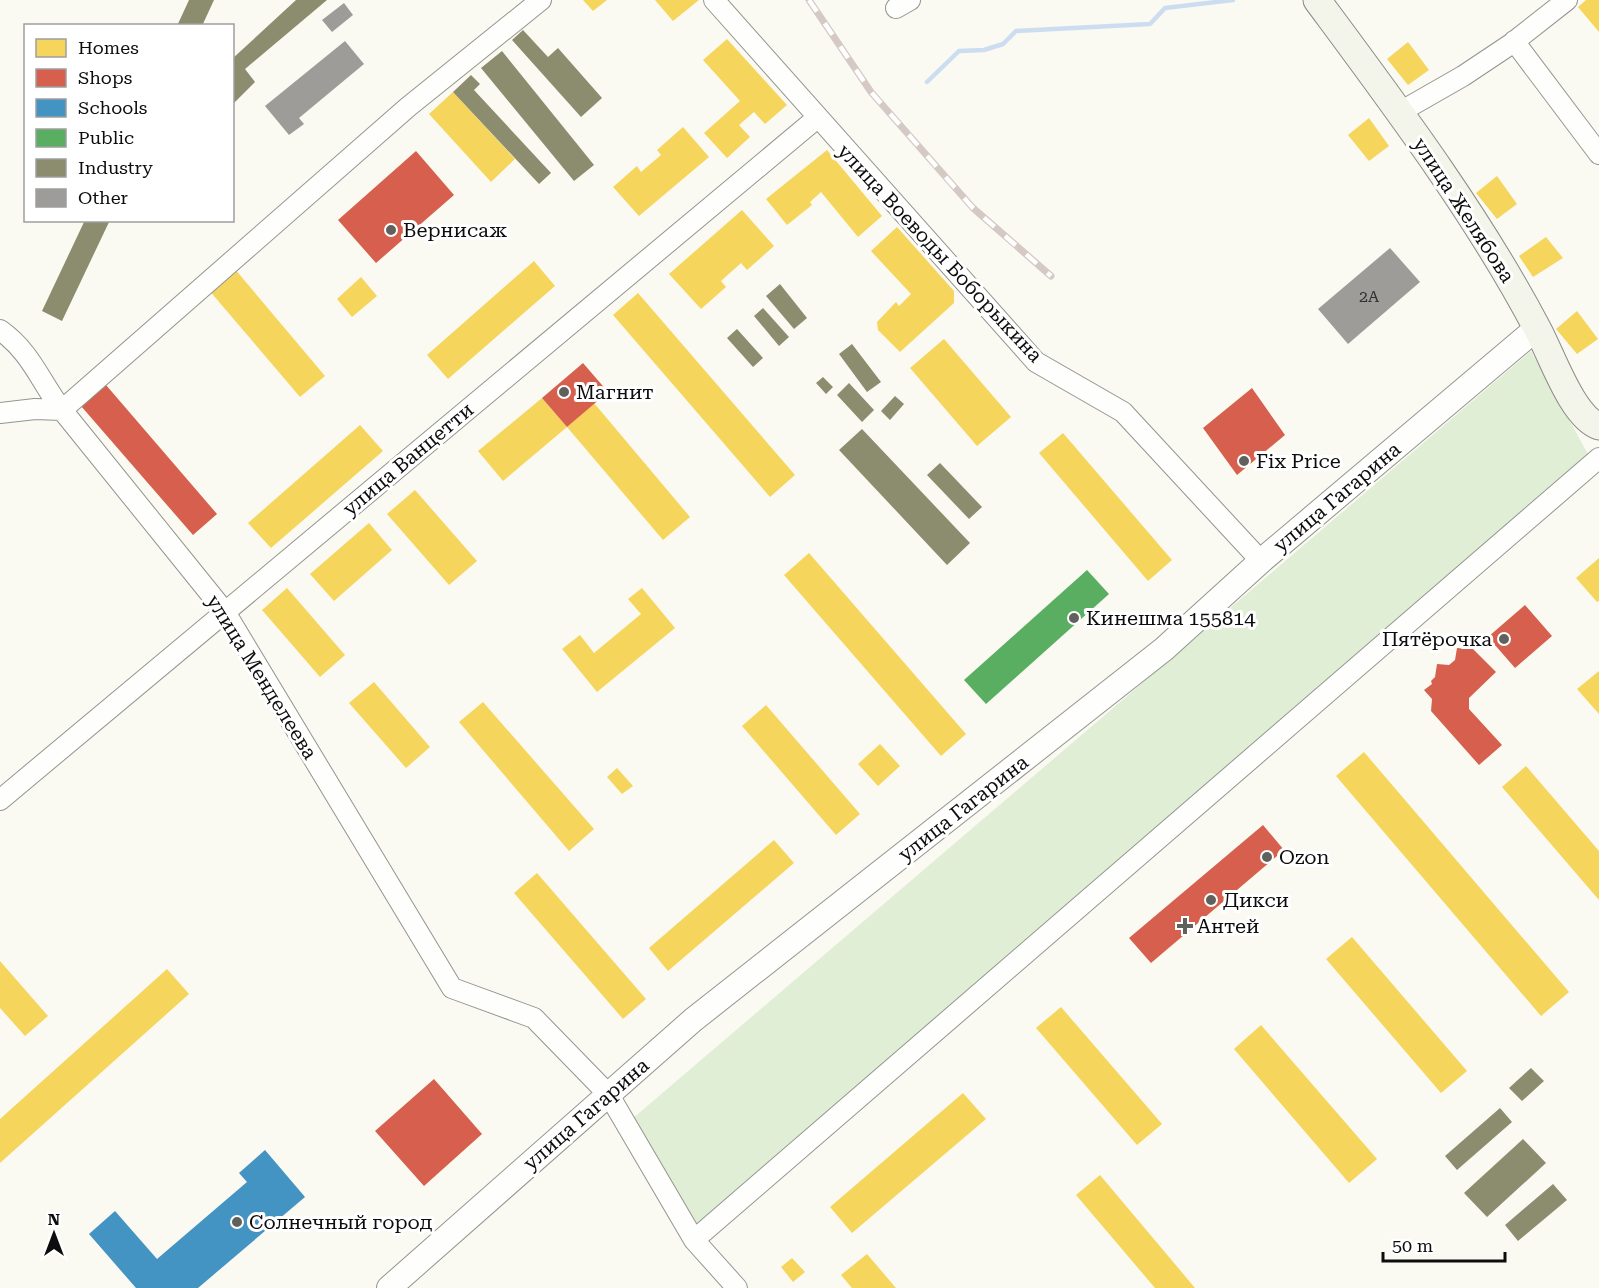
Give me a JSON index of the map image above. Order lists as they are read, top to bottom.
{
  "streets": {
    "main road": ["улица Желябова"],
    "street": [
      "улица Воеводы Боборыкина",
      "улица Ванцетти",
      "улица Гагарина",
      "улица Менделеева"
    ]
  },
  "crossings": [
    ["улица Желябова", "улица Гагарина"],
    ["улица Воеводы Боборыкина", "улица Ванцетти"],
    ["улица Воеводы Боборыкина", "улица Гагарина"],
    ["улица Ванцетти", "улица Менделеева"],
    ["улица Гагарина", "улица Менделеева"]
  ],
  "places": {
    "other": [
      "Вернисаж",
      "Магнит",
      "Fix Price",
      "Кинешма 155814",
      "Пятёрочка",
      "Ozon",
      "Дикси",
      "Солнечный город"
    ],
    "health": ["Антей"]
  },
  "house_numbers": ["2А"],
  "legend": [
    "Homes",
    "Shops",
    "Schools",
    "Public",
    "Industry",
    "Other"
  ],
  "scale_bar": "50 m",
  "north": "top"
}
